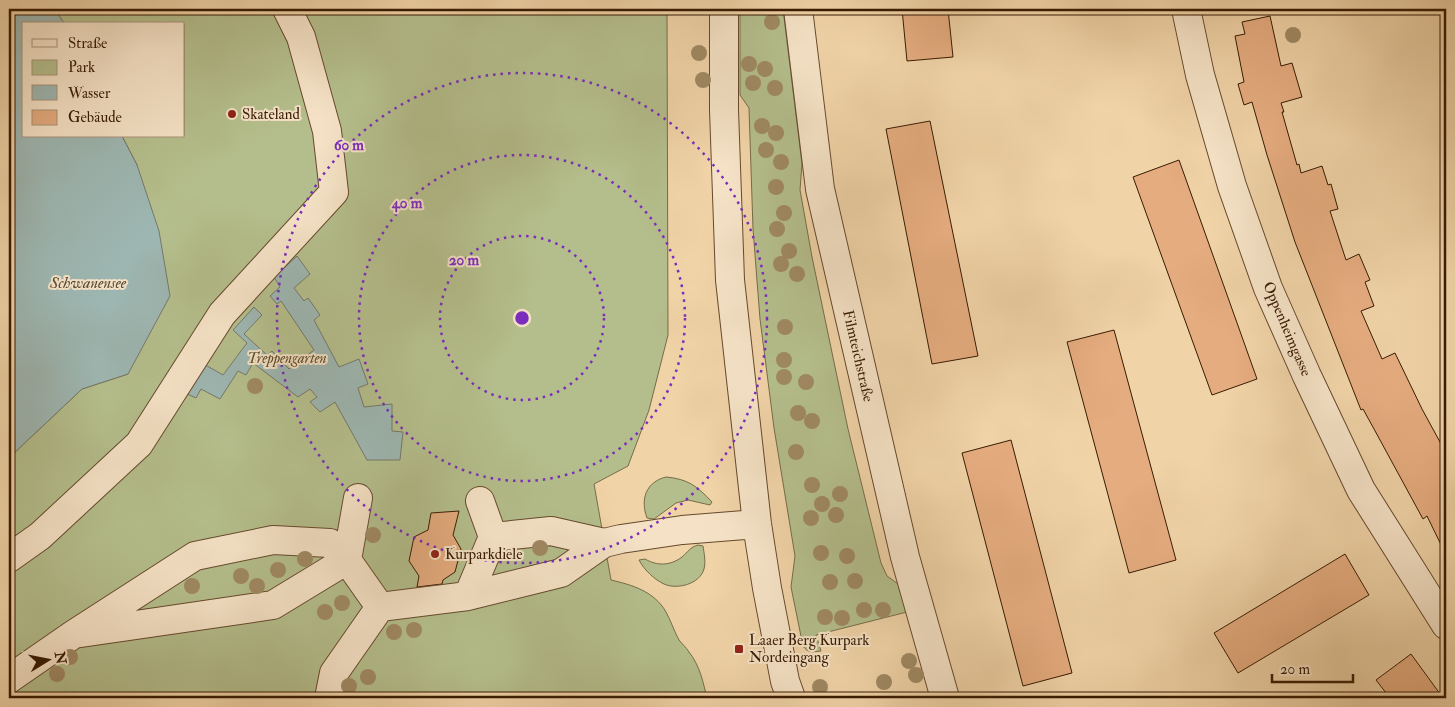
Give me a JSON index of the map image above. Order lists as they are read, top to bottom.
{
  "streets": {
    "street": ["Oppenheimgasse", "Filmteichstraße"]
  },
  "water": ["Schwanensee"],
  "parks": ["Treppengarten"],
  "places": {
    "other": ["Skateland", "Kurparkdiele"],
    "transit": ["Laaer Berg Kurpark Nordeingang"]
  },
  "legend": [
    "Straße",
    "Park",
    "Wasser",
    "Gebäude"
  ],
  "scale_bar": "20 m",
  "north": "right",
  "rings": ["60 m", "40 m", "20 m"]
}
